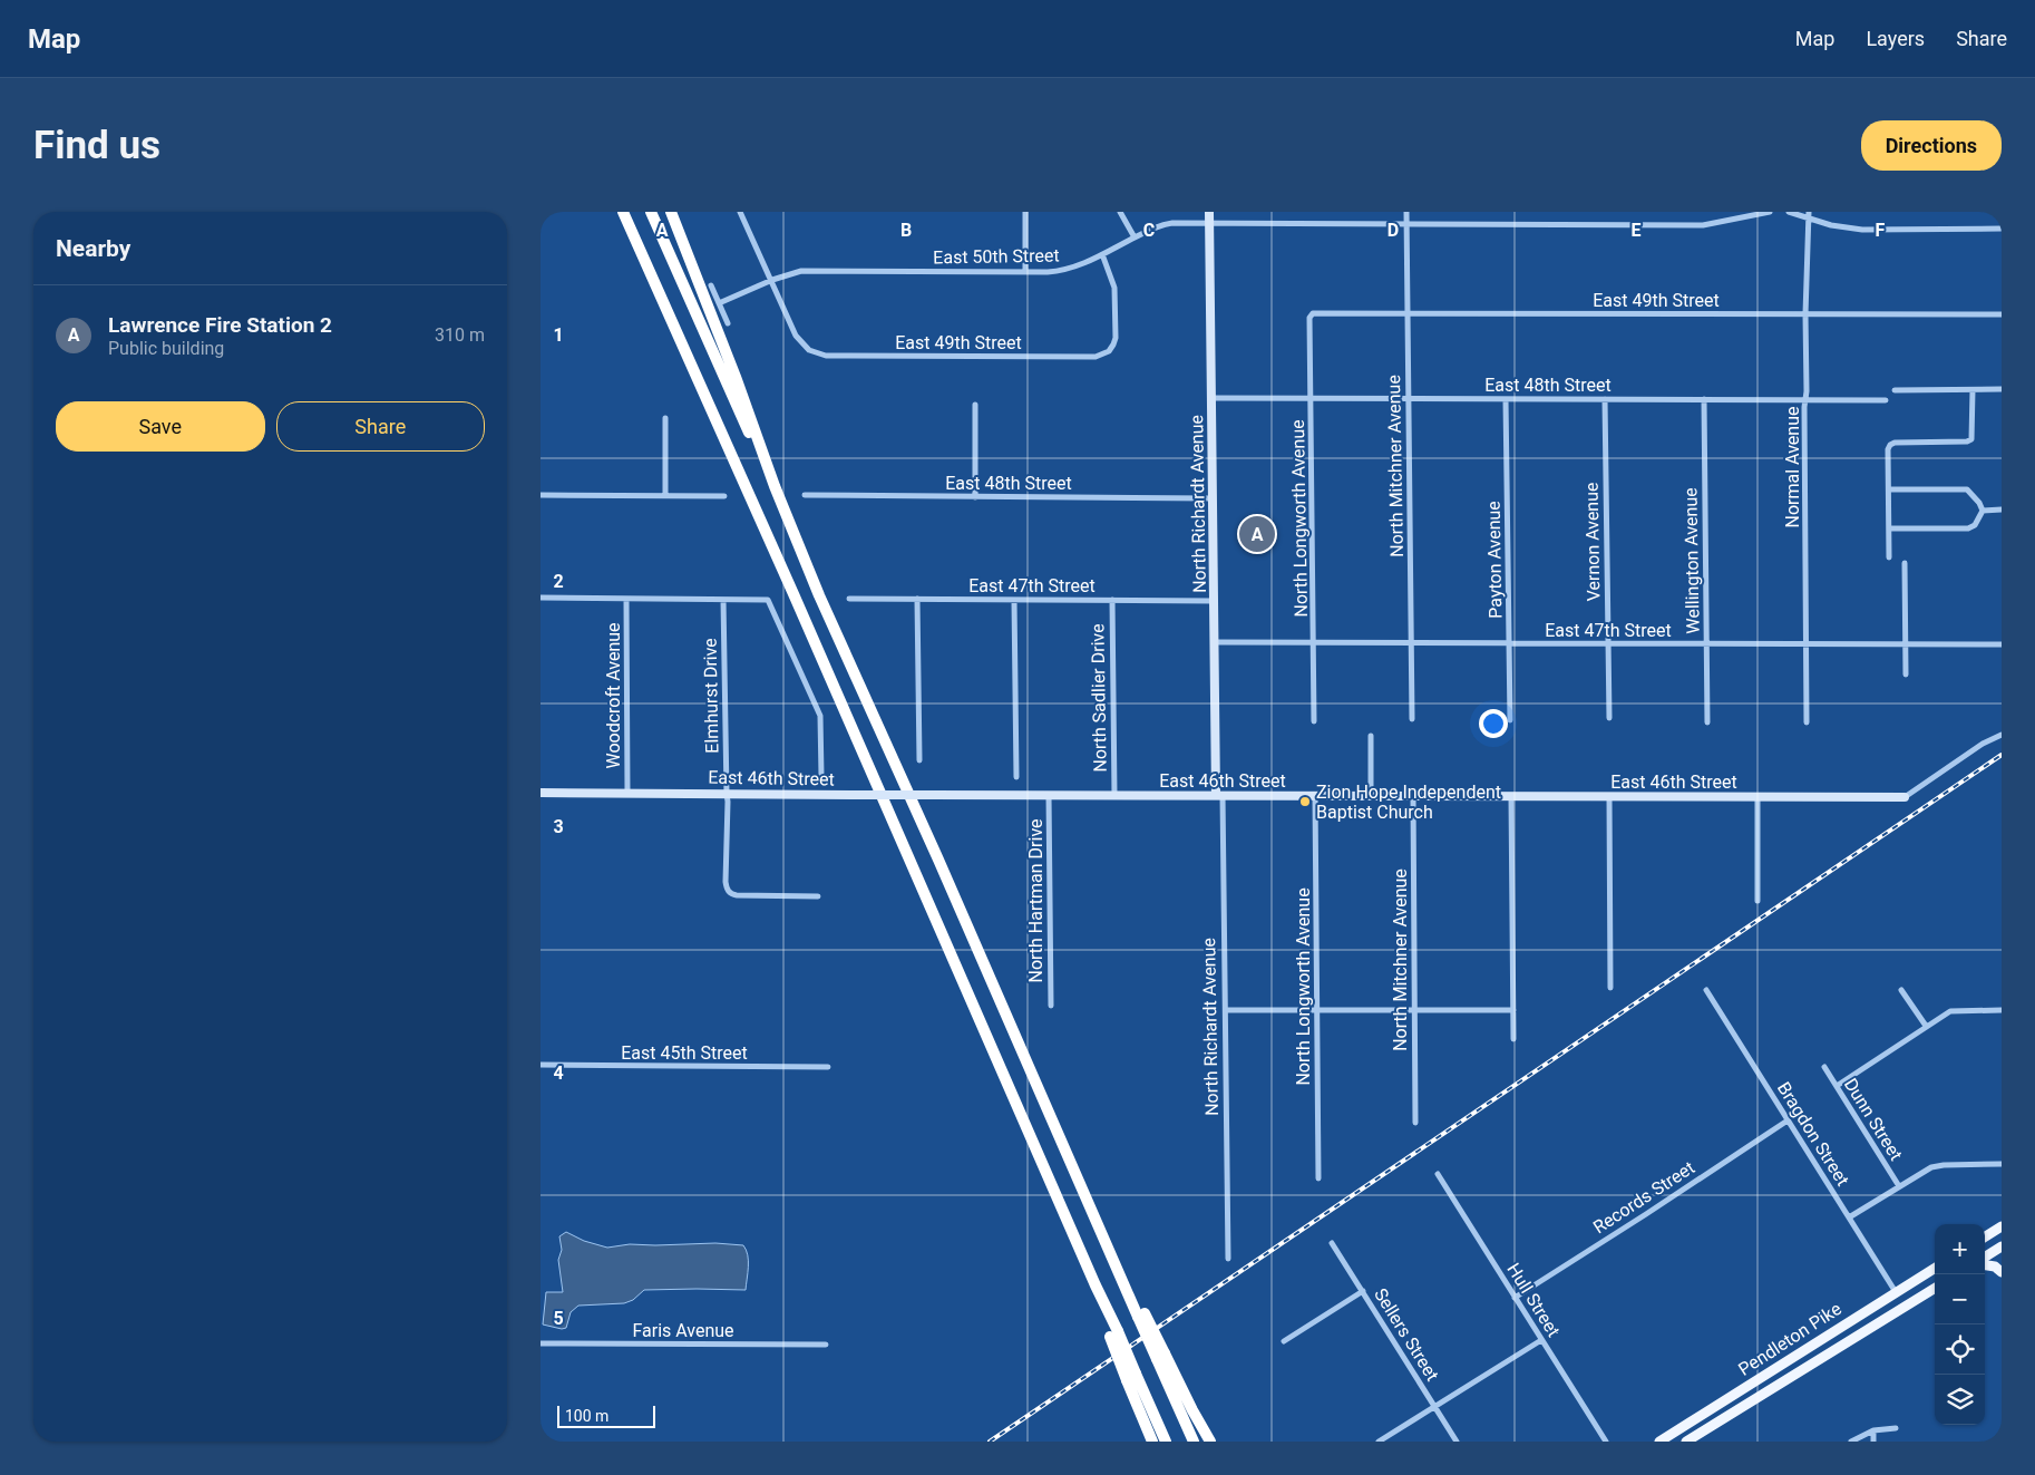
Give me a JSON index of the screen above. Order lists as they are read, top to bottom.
{
  "streets": {
    "main road": ["Pendleton Pike"],
    "street": [
      "East 50th Street",
      "East 49th Street",
      "East 48th Street",
      "North Mitchner Avenue",
      "Normal Avenue",
      "North Richardt Avenue",
      "North Longworth Avenue",
      "Vernon Avenue",
      "Payton Avenue",
      "Wellington Avenue",
      "East 47th Street",
      "Woodcroft Avenue",
      "Elmhurst Drive",
      "North Sadlier Drive",
      "East 46th Street",
      "North Hartman Drive",
      "East 45th Street",
      "Dunn Street",
      "Bragdon Street",
      "Records Street",
      "Hull Street",
      "Faris Avenue",
      "Sellers Street"
    ]
  },
  "crossings": [
    ["East 50th Street", "East 49th Street"],
    ["East 50th Street", "North Mitchner Avenue"],
    ["East 50th Street", "North Richardt Avenue"],
    ["East 49th Street", "North Mitchner Avenue"],
    ["East 49th Street", "Normal Avenue"],
    ["East 49th Street", "North Longworth Avenue"],
    ["East 48th Street", "North Mitchner Avenue"],
    ["East 48th Street", "Normal Avenue"],
    ["East 48th Street", "North Richardt Avenue"],
    ["East 48th Street", "North Longworth Avenue"],
    ["East 48th Street", "Vernon Avenue"],
    ["East 48th Street", "Payton Avenue"],
    ["East 48th Street", "Wellington Avenue"],
    ["North Mitchner Avenue", "East 47th Street"],
    ["North Mitchner Avenue", "East 46th Street"],
    ["Normal Avenue", "East 47th Street"],
    ["North Richardt Avenue", "East 47th Street"],
    ["North Richardt Avenue", "East 46th Street"],
    ["North Longworth Avenue", "East 47th Street"],
    ["North Longworth Avenue", "East 46th Street"],
    ["Vernon Avenue", "East 47th Street"],
    ["Payton Avenue", "East 47th Street"],
    ["Wellington Avenue", "East 47th Street"],
    ["East 47th Street", "North Sadlier Drive"],
    ["Woodcroft Avenue", "East 46th Street"],
    ["Elmhurst Drive", "East 46th Street"],
    ["North Sadlier Drive", "East 46th Street"],
    ["East 46th Street", "North Hartman Drive"],
    ["Bragdon Street", "Records Street"],
    ["Bragdon Street", "Pendleton Pike"],
    ["Records Street", "Hull Street"]
  ],
  "places": ["Zion Hope Independent Baptist Church"],
  "scale_bar": "100 m",
  "page": {
    "header": "Map",
    "nav": ["Map", "Layers", "Share"],
    "buttons": [
      "Directions",
      ["Save", "Share"]
    ],
    "title": "Find us",
    "heading": "Nearby",
    "list": [
      {
        "mark": "A",
        "name": "Lawrence Fire Station 2",
        "note": "Public building",
        "value": "310 m"
      }
    ],
    "pins": "A",
    "map_buttons": ["+", "−"],
    "scale": "100 m"
  },
  "grid": {
    "columns": [
      "A",
      "B",
      "C",
      "D",
      "E",
      "F"
    ],
    "rows": [
      "1",
      "2",
      "3",
      "4",
      "5"
    ]
  }
}
